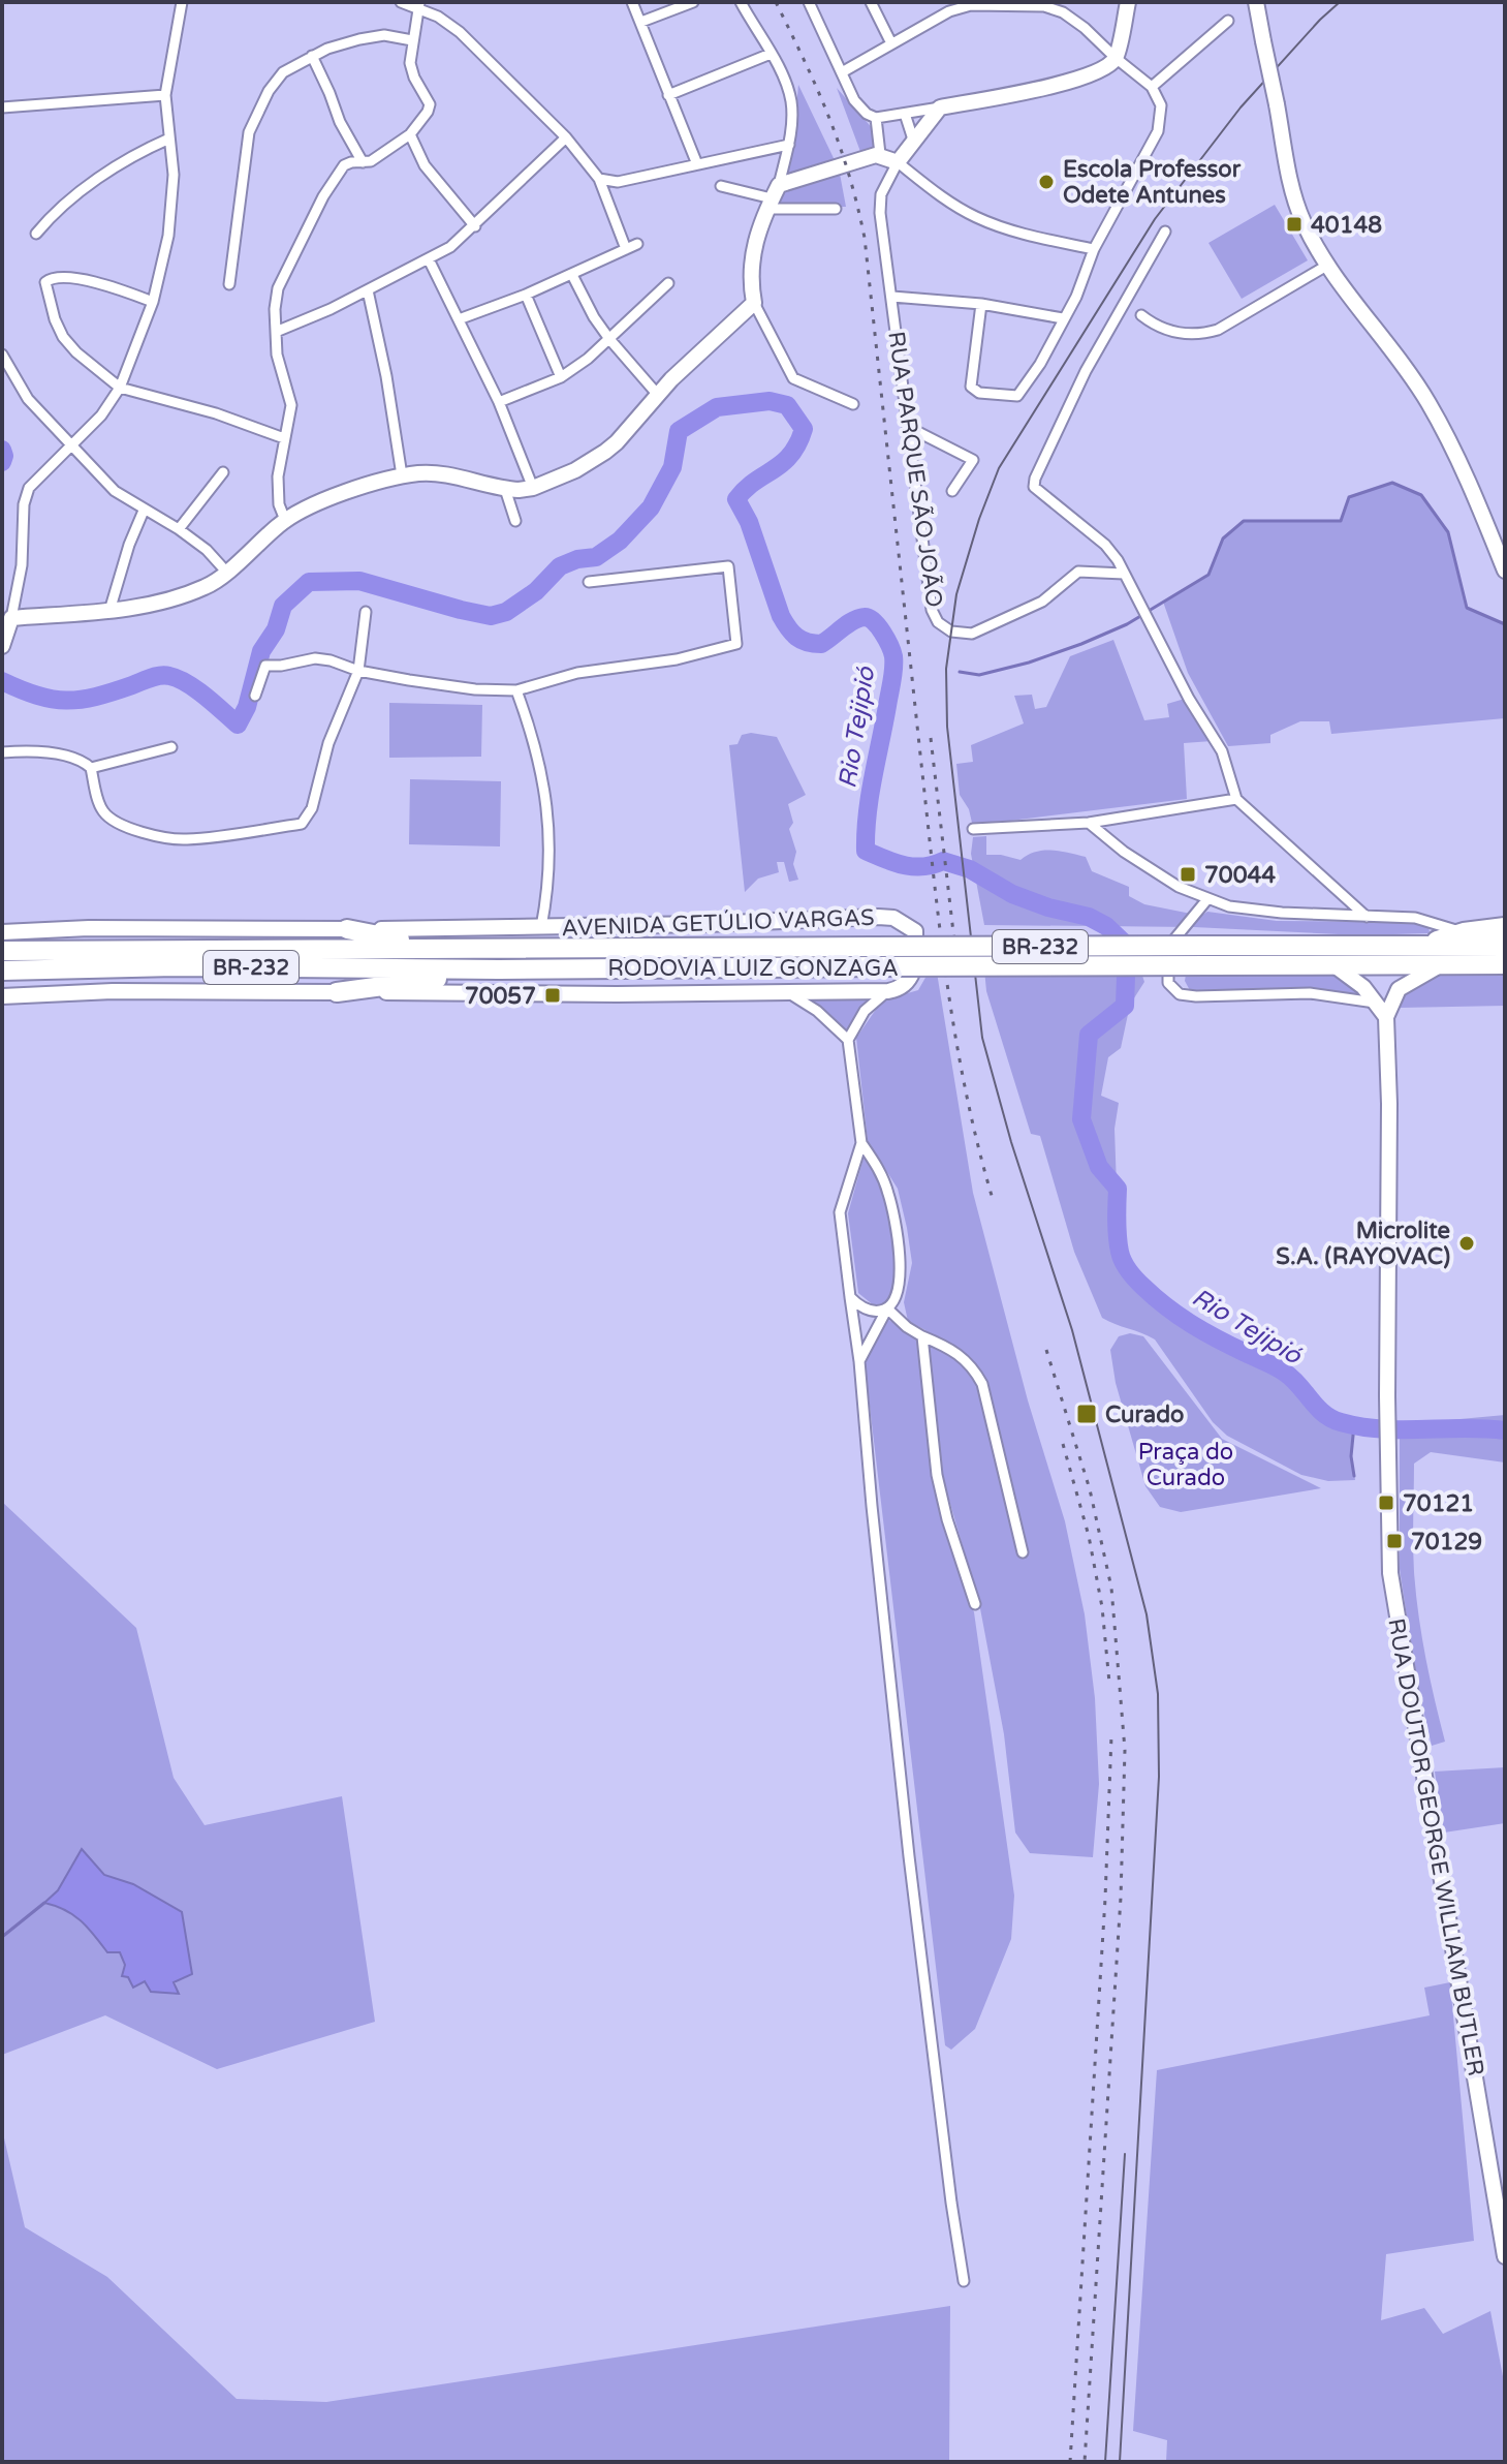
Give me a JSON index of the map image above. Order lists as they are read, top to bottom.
{
  "streets": {
    "highway": ["BR-232", "RODOVIA LUIZ GONZAGA"],
    "street": ["RUA PARQUE SÃO JOÃO", "AVENIDA GETÚLIO VARGAS", "RUA DOUTOR GEORGE WILLIAM BUTLER"]
  },
  "water": ["Rio Tejipió"],
  "parks": ["Praça do Curado"],
  "places": {
    "other": ["Escola Professor Odete Antunes", "Microlite S.A. (RAYOVAC)"],
    "transit": [
      "40148",
      "70044",
      "70057",
      "Curado",
      "70121",
      "70129"
    ]
  }
}
